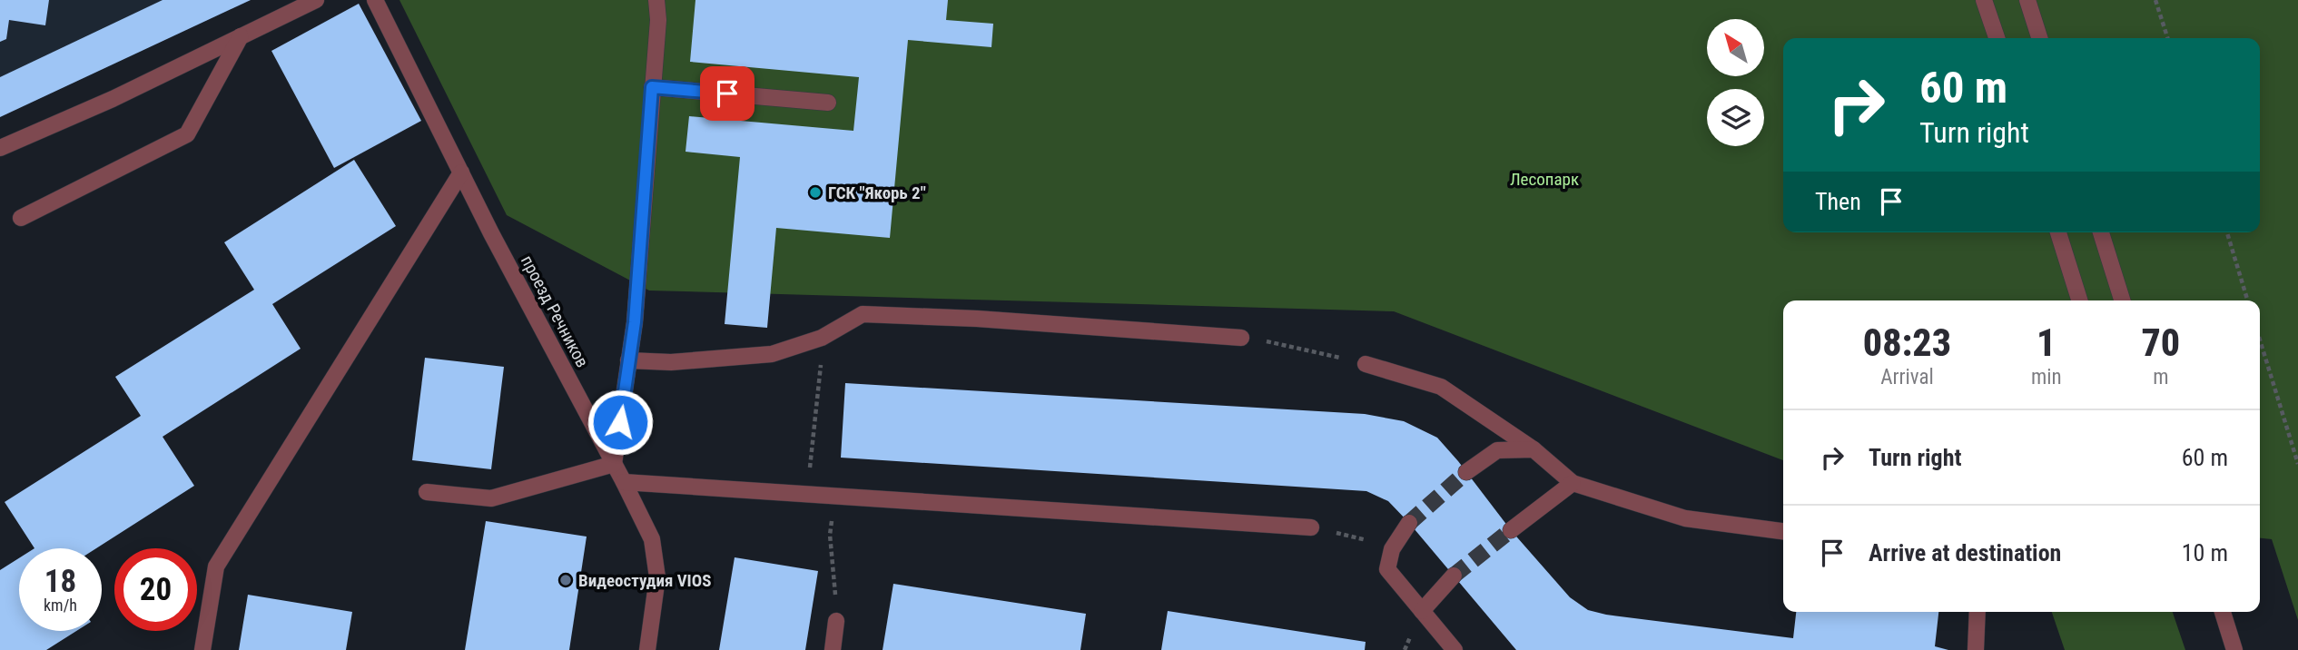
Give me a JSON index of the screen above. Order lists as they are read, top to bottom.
{
  "streets": {
    "street": ["проезд Речников"]
  },
  "parks": ["Лесопарк"],
  "places": ["ГСК \"Якорь 2\"", "Видеостудия VIOS"],
  "north": "top left",
  "page": {
    "turn": ["60 m", "Turn right"],
    "then": "Then",
    "eta": [
      "08:23",
      "Arrival",
      "1",
      "min",
      "70",
      "m"
    ],
    "list": [
      {
        "name": "Turn right",
        "value": "60 m"
      },
      {
        "name": "Arrive at destination",
        "value": "10 m"
      }
    ],
    "speed": "18 km/h",
    "limit": "20"
  }
}
